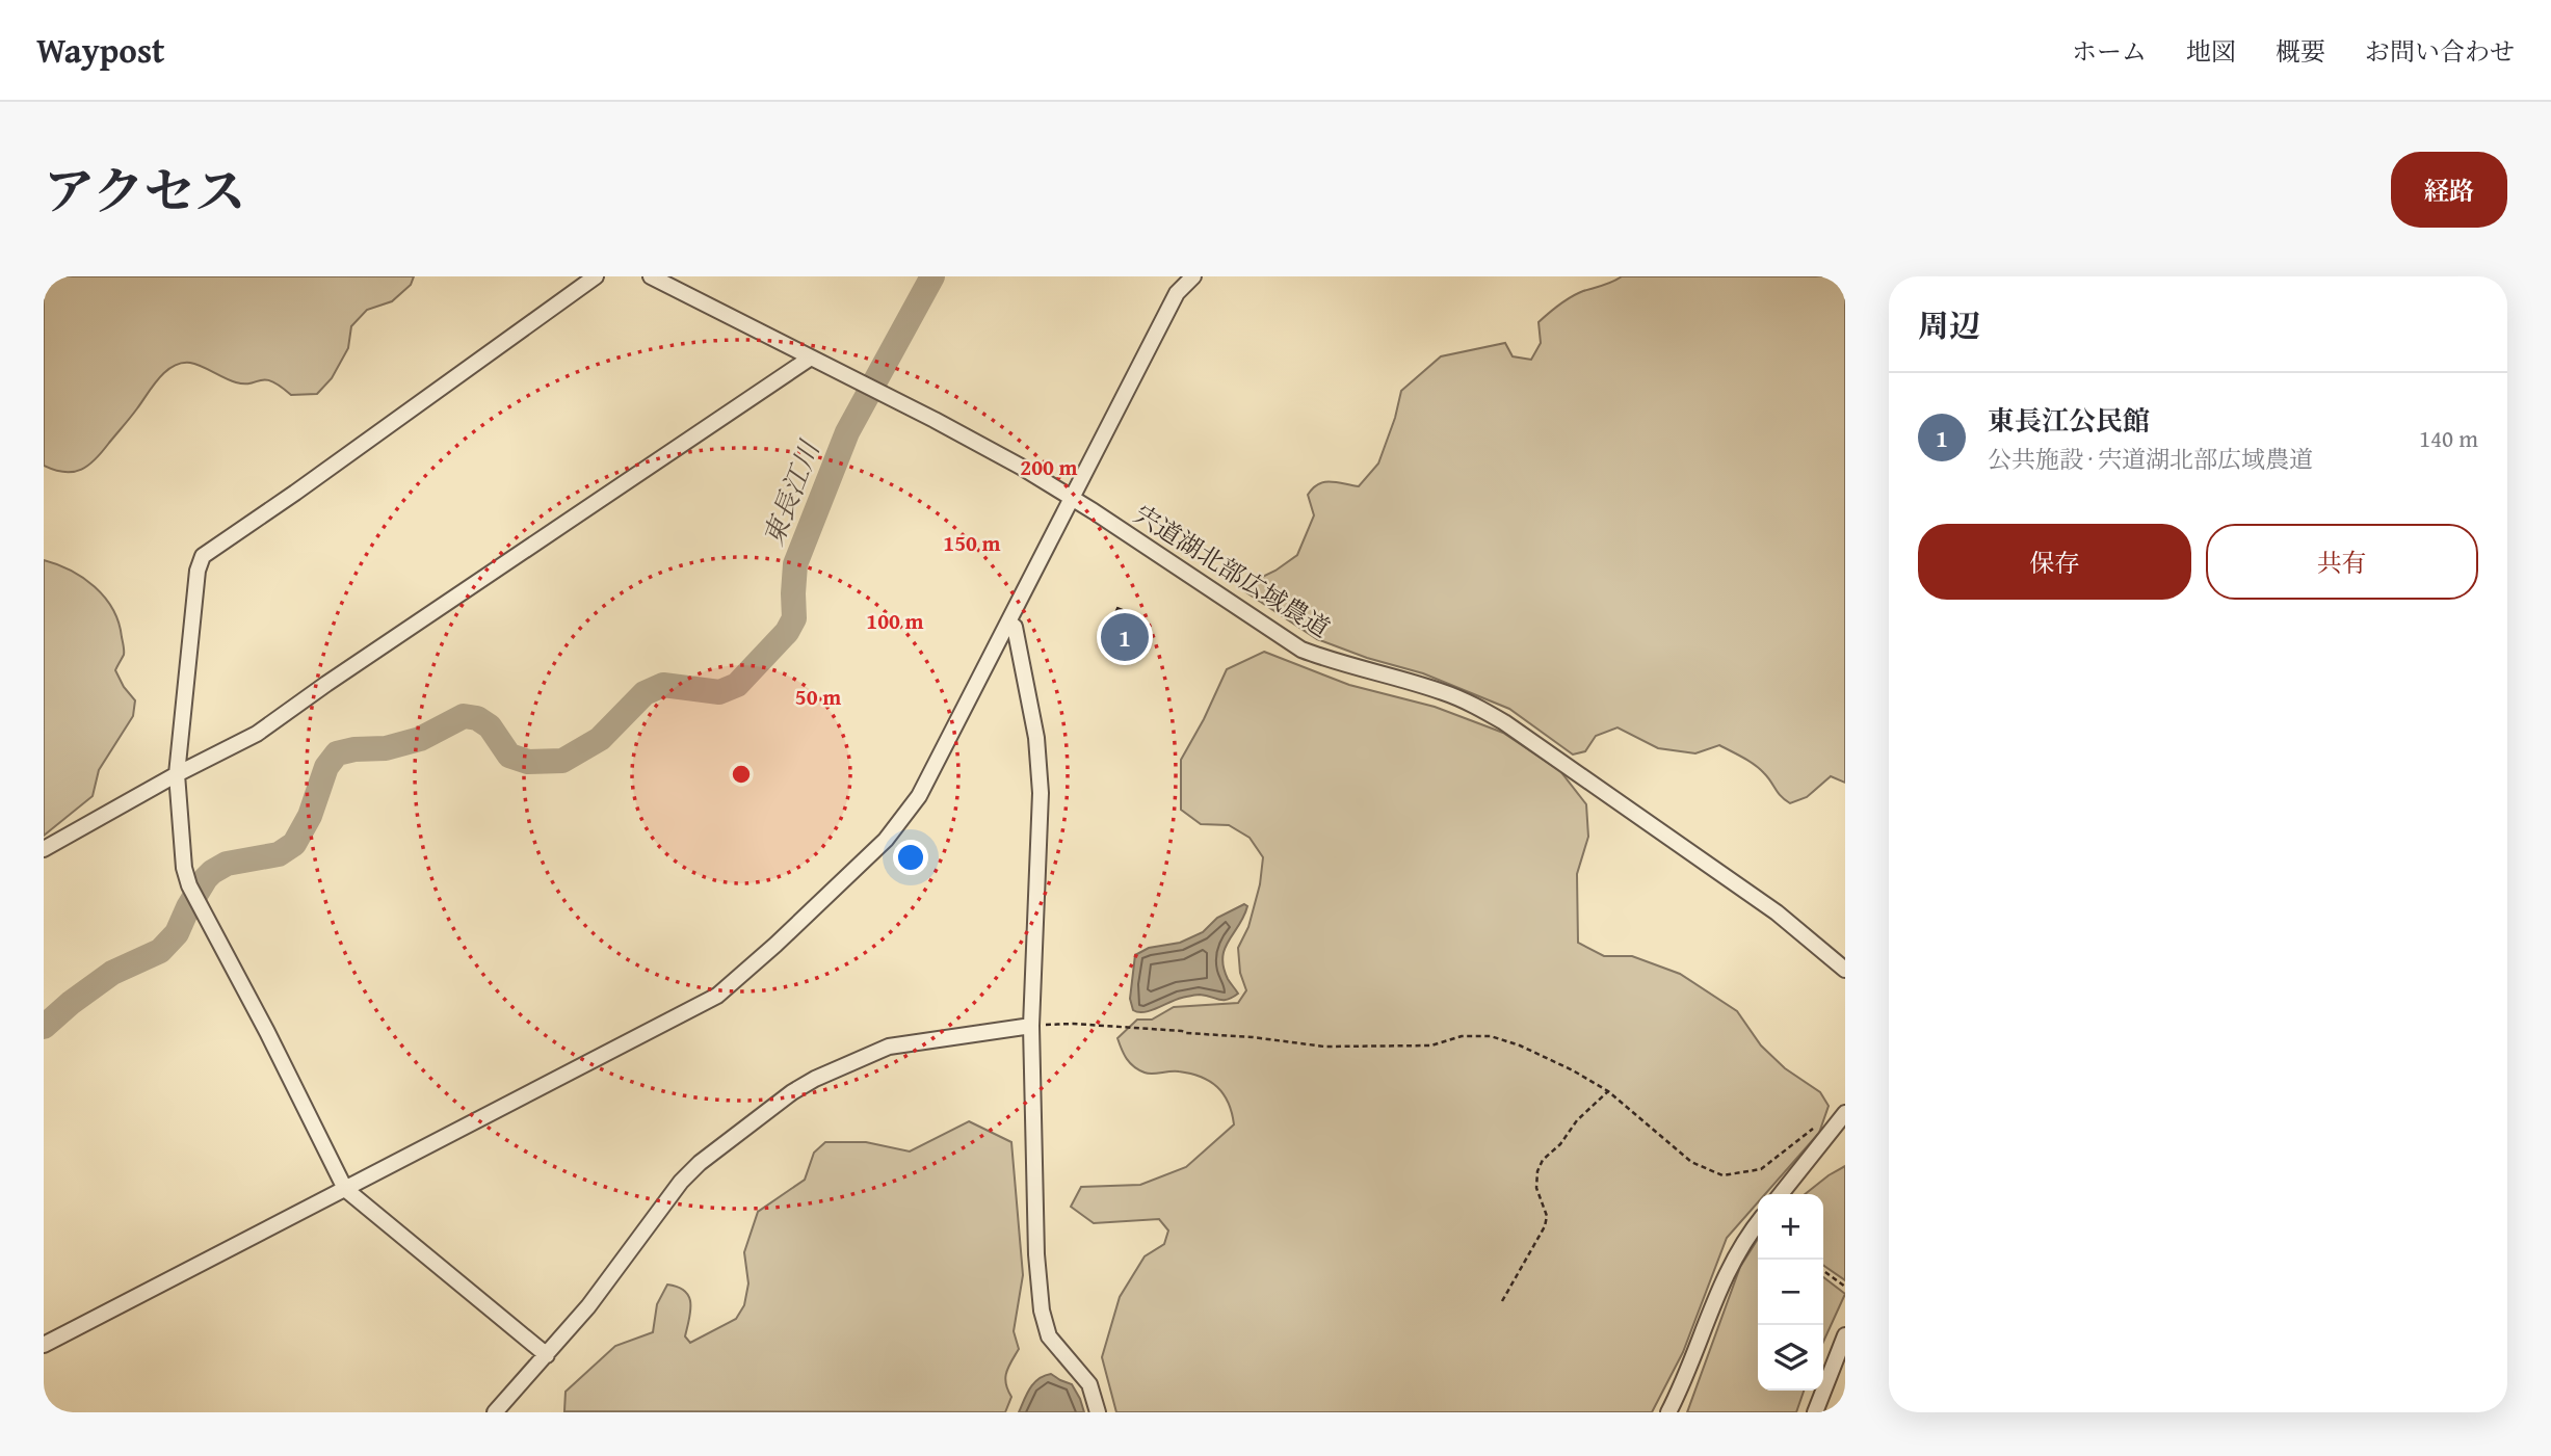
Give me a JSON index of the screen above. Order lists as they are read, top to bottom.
{
  "streets": {
    "street": ["宍道湖北部広域農道"]
  },
  "water": ["東長江川"],
  "page": {
    "header": "Waypost",
    "nav": [
      "ホーム",
      "地図",
      "概要",
      "お問い合わせ"
    ],
    "title": "アクセス",
    "buttons": [
      "経路",
      ["保存", "共有"]
    ],
    "heading": "周辺",
    "list": [
      {
        "mark": "1",
        "name": "東長江公民館",
        "note": "公共施設 · 宍道湖北部広域農道",
        "value": "140 m"
      }
    ],
    "pins": "1",
    "map_buttons": ["+", "−"]
  },
  "rings": [
    "200 m",
    "150 m",
    "100 m",
    "50 m"
  ]
}
